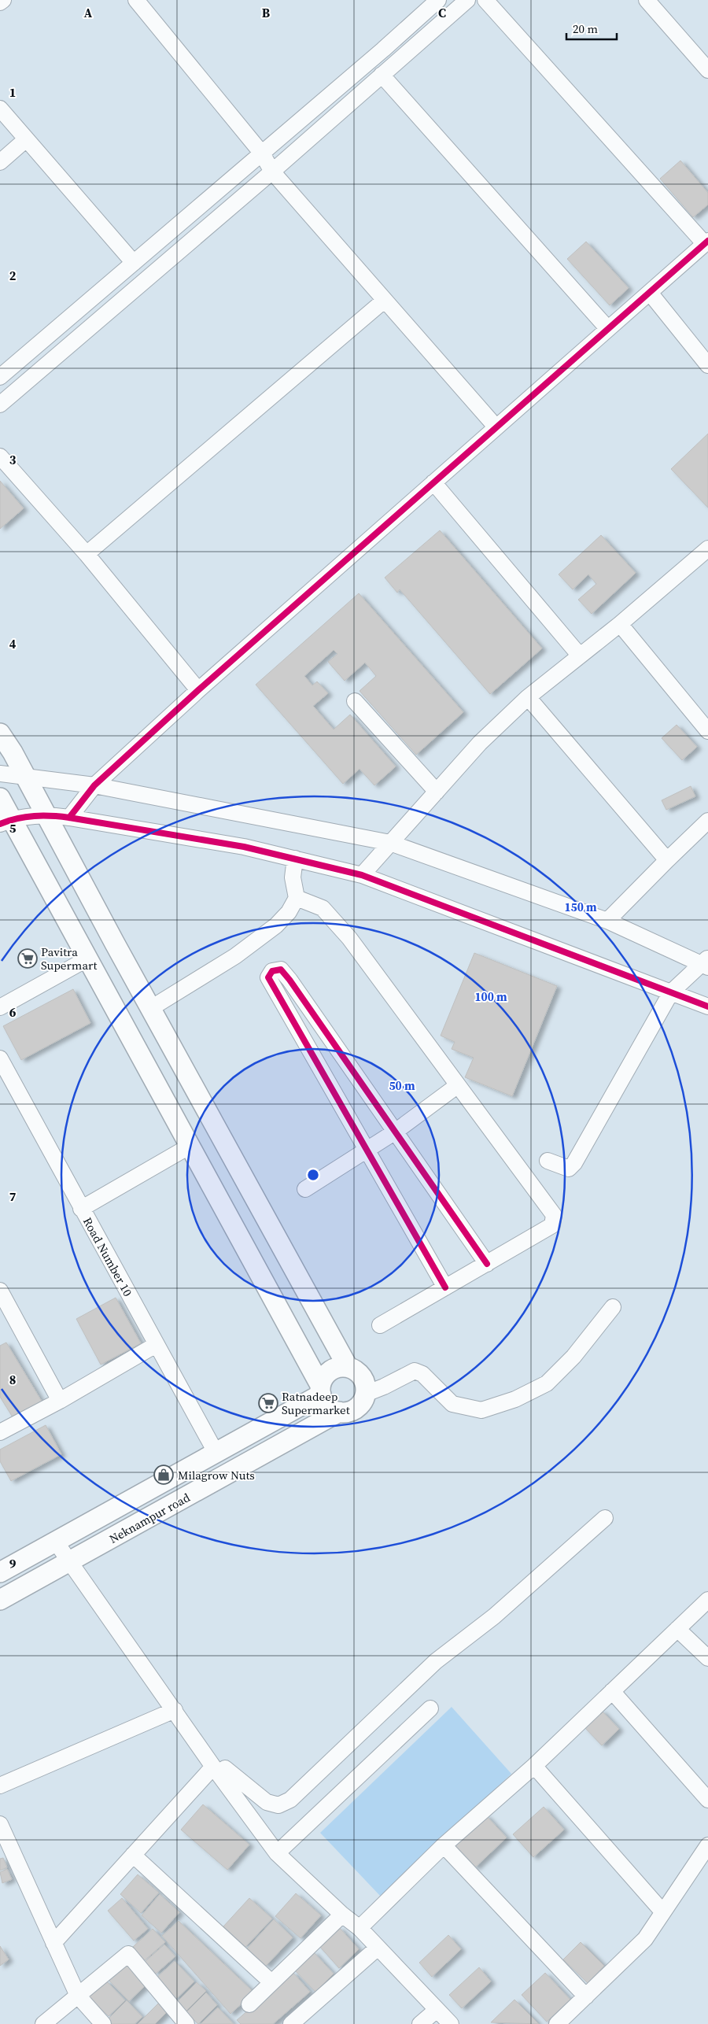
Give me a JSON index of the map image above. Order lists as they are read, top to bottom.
{
  "streets": {
    "street": ["Road Number 10", "Neknampur road"]
  },
  "crossings": [
    ["Road Number 10", "Neknampur road"]
  ],
  "places": {
    "supermarket": ["Pavitra Supermart", "Ratnadeep Supermarket"],
    "shop": ["Milagrow Nuts"]
  },
  "scale_bar": "20 m",
  "grid": {
    "columns": ["A", "B", "C"],
    "rows": [
      "1",
      "2",
      "3",
      "4",
      "5",
      "6",
      "7",
      "8",
      "9"
    ]
  },
  "rings": ["150 m", "100 m", "50 m"]
}
